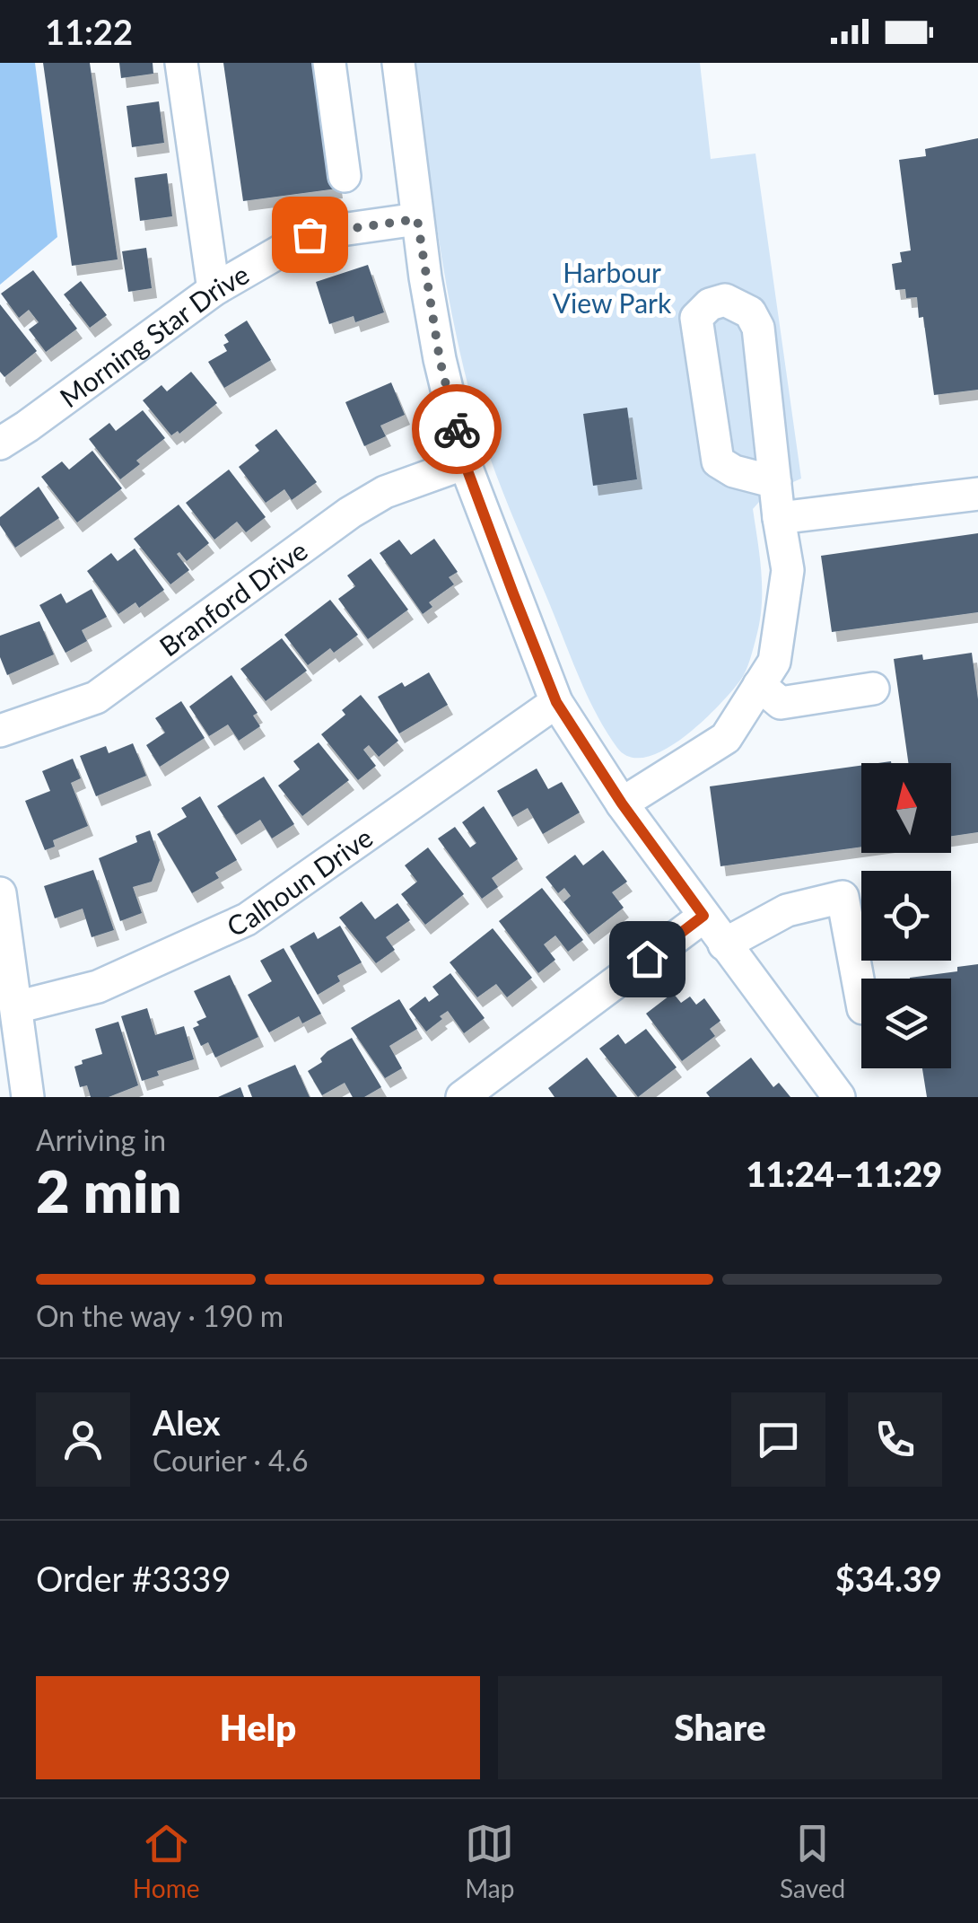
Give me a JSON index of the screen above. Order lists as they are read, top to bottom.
{
  "streets": {
    "street": ["Morning Star Drive", "Branford Drive", "Calhoun Drive"]
  },
  "parks": ["Harbour View Park"],
  "north": "top",
  "page": {
    "status": "11:22",
    "heading": ["2 min", "Arriving in", "11:24–11:29"],
    "panel": [
      "Alex",
      "Courier · 4.6",
      "Order #3339",
      "$34.39"
    ],
    "bar": "On the way · 190 m",
    "buttons": ["Help", "Share"],
    "tabs": ["Home", "Map", "Saved"]
  }
}
